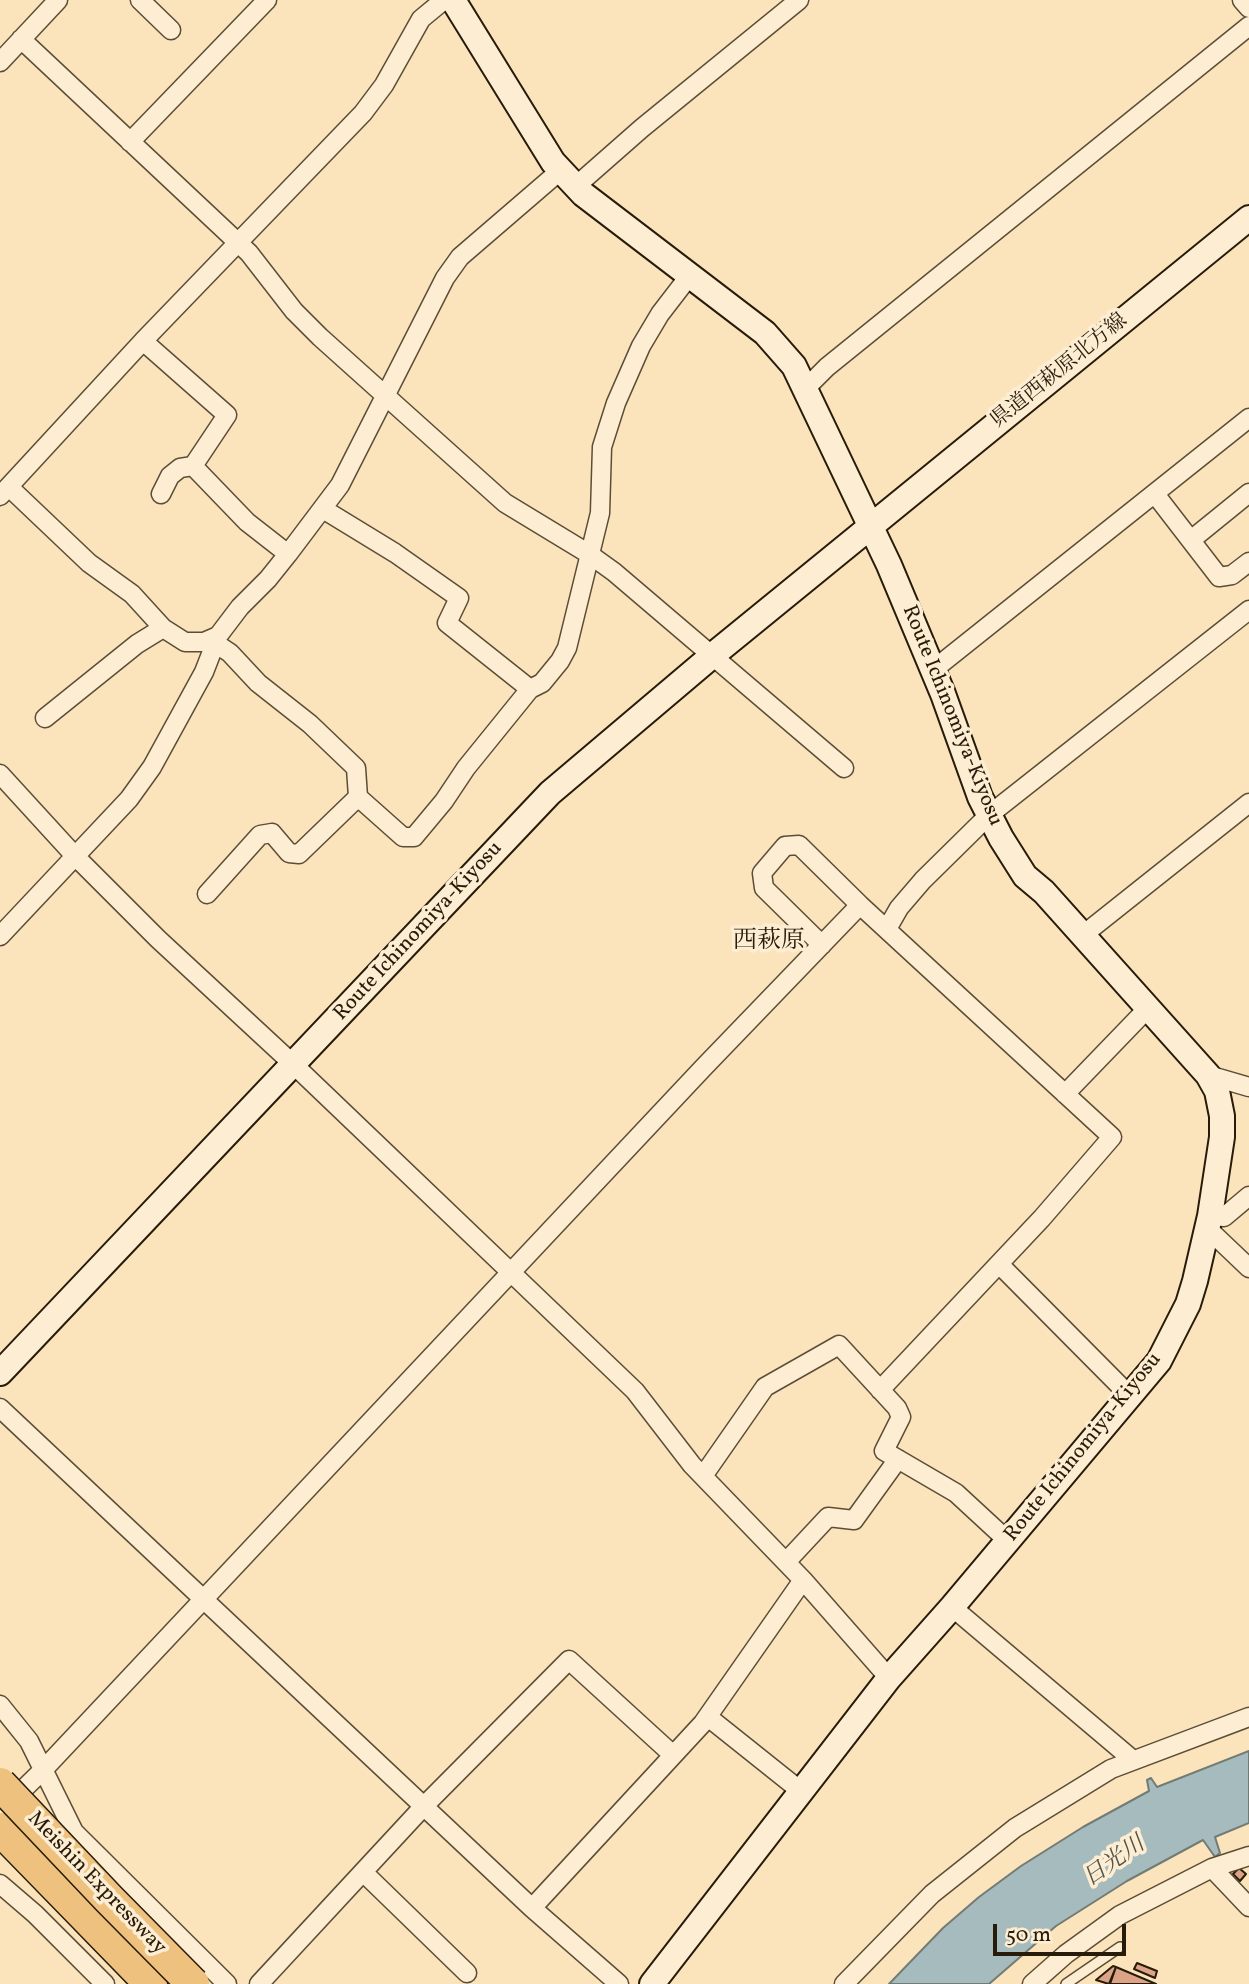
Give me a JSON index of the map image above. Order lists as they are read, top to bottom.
{
  "streets": {
    "highway": ["Meishin Expressway"],
    "main road": ["県道西萩原北方線", "Route Ichinomiya-Kiyosu"]
  },
  "crossings": [
    ["県道西萩原北方線", "Route Ichinomiya-Kiyosu"]
  ],
  "districts": ["西萩原"],
  "water": ["日光川"],
  "scale_bar": "50 m"
}
